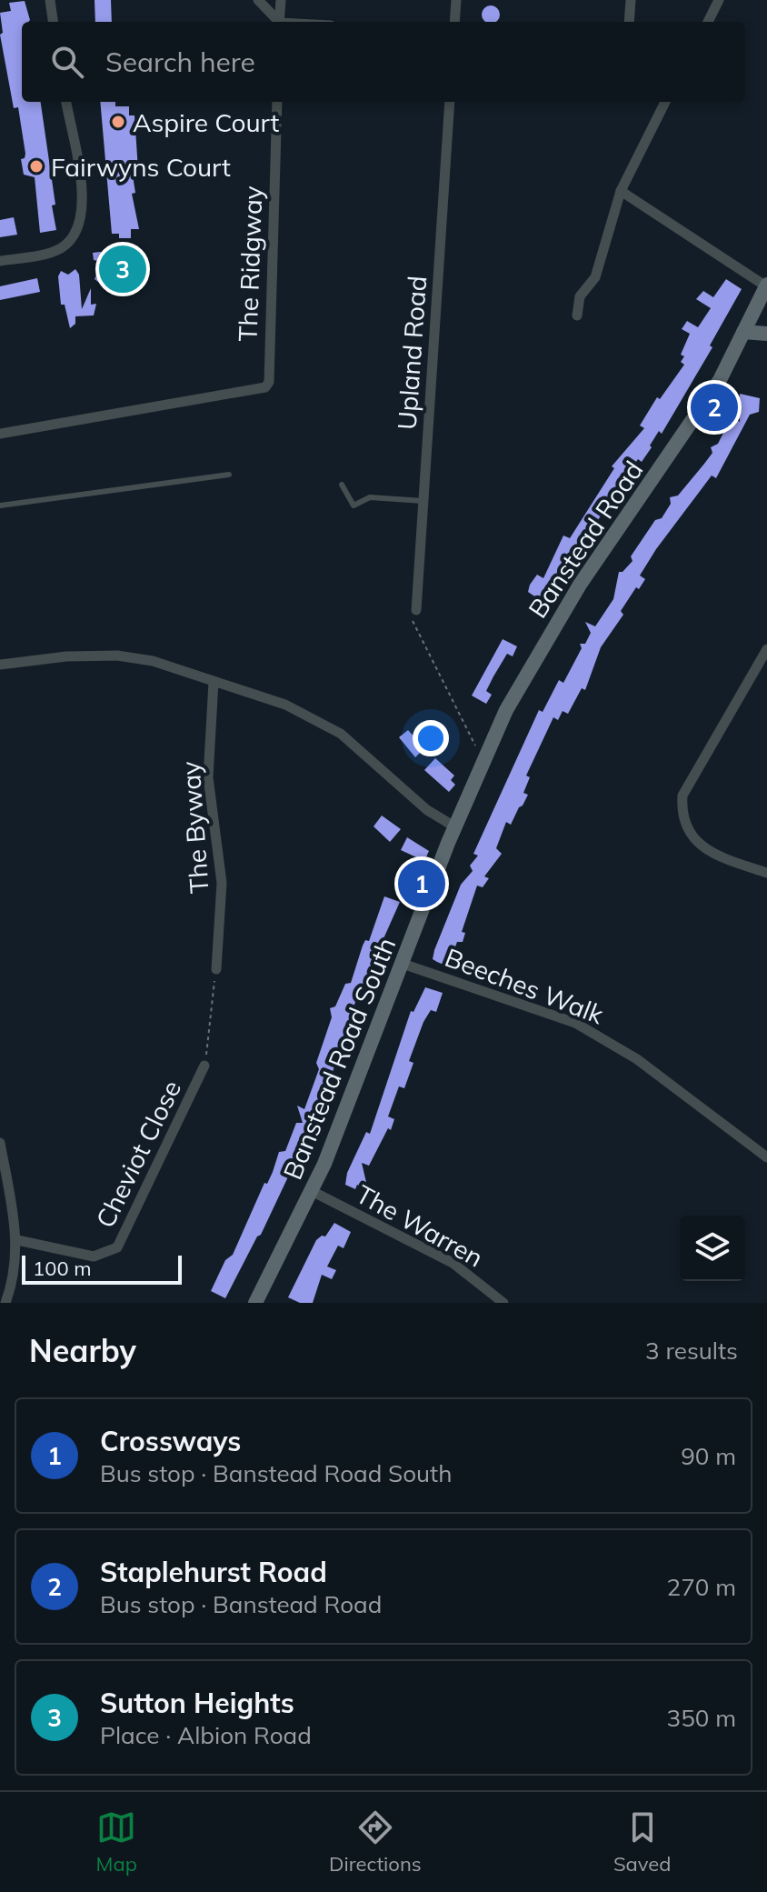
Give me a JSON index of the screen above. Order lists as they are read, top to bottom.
{
  "streets": {
    "street": [
      "The Ridgway",
      "Upland Road",
      "Banstead Road",
      "The Byway",
      "Beeches Walk",
      "Banstead Road South",
      "Cheviot Close",
      "The Warren"
    ]
  },
  "crossings": [
    ["Banstead Road", "Banstead Road South"],
    ["Beeches Walk", "Banstead Road South"],
    ["Banstead Road South", "The Warren"]
  ],
  "places": ["Aspire Court", "Fairwyns Court"],
  "scale_bar": "100 m",
  "page": {
    "search": "Search here",
    "pins": ["3", "2", "1"],
    "scale": "100 m",
    "heading": ["Nearby", "3 results"],
    "list": [
      {
        "mark": "1",
        "name": "Crossways",
        "note": "Bus stop · Banstead Road South",
        "value": "90 m"
      },
      {
        "mark": "2",
        "name": "Staplehurst Road",
        "note": "Bus stop · Banstead Road",
        "value": "270 m"
      },
      {
        "mark": "3",
        "name": "Sutton Heights",
        "note": "Place · Albion Road",
        "value": "350 m"
      }
    ],
    "nav": ["Map", "Directions", "Saved"]
  }
}
